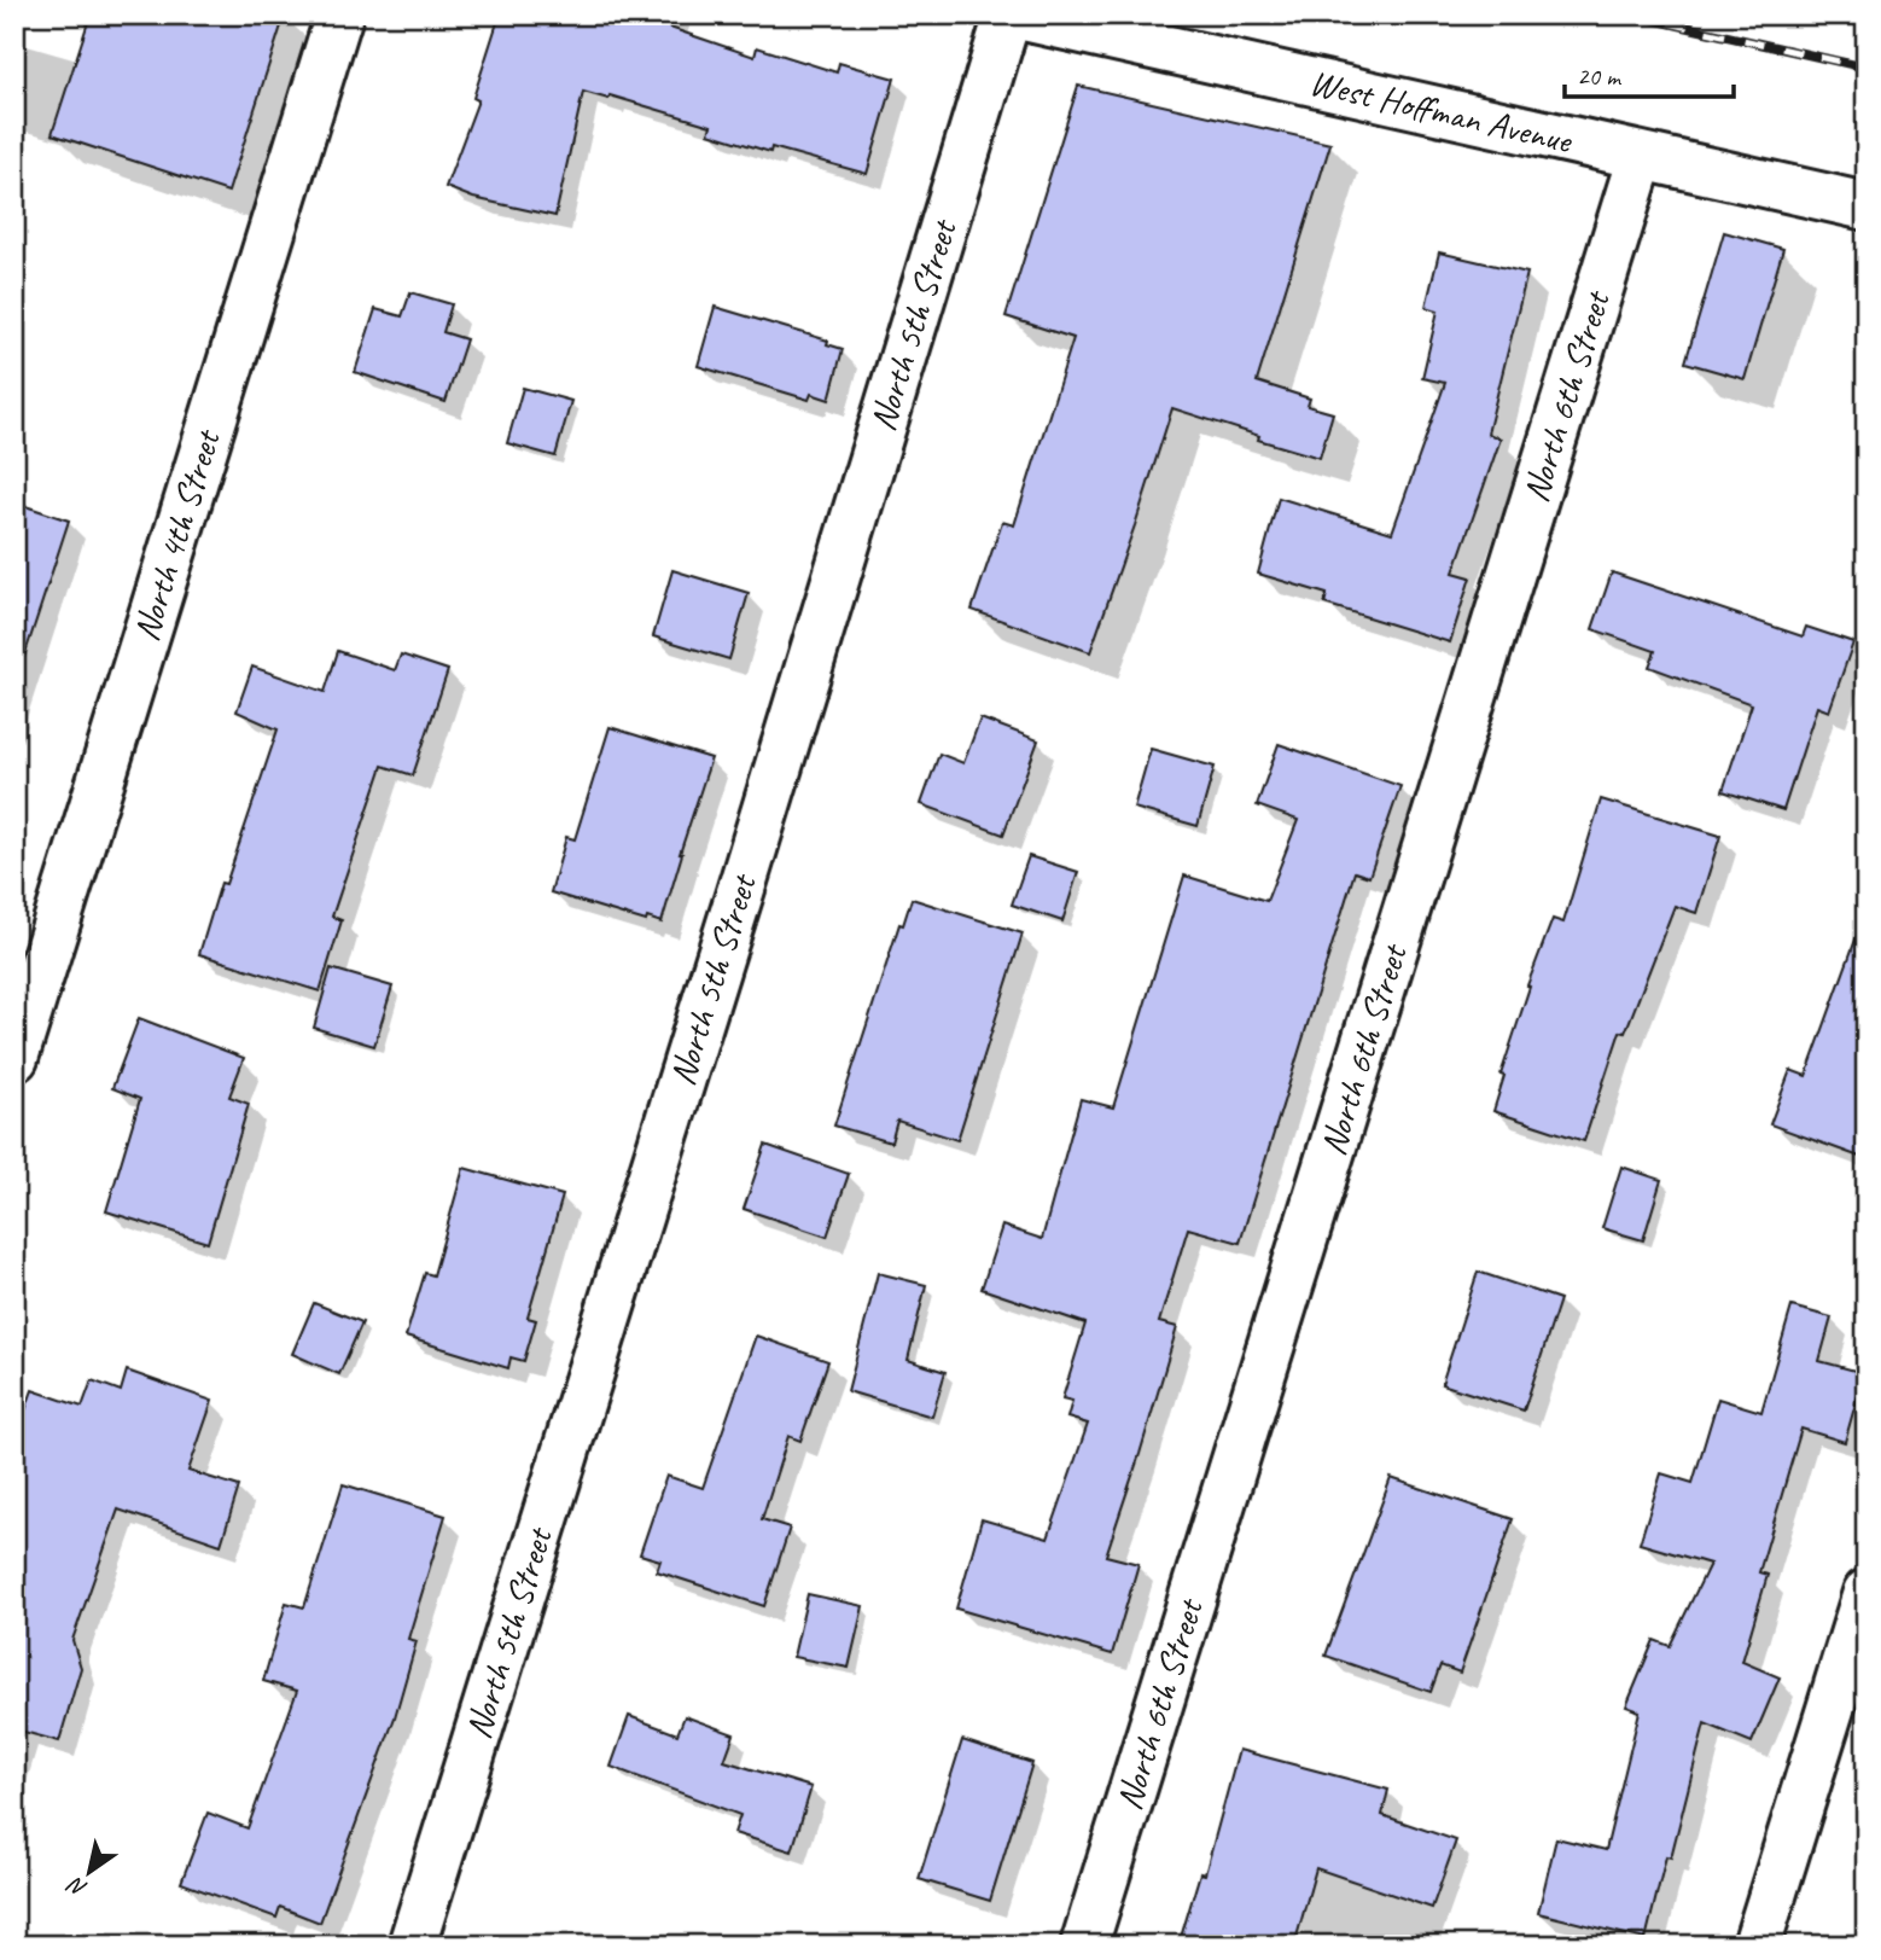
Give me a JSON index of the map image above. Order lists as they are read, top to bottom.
{
  "streets": {
    "street": [
      "West Hoffman Avenue",
      "North 5th Street",
      "North 6th Street",
      "North 4th Street"
    ]
  },
  "crossings": [
    ["West Hoffman Avenue", "North 5th Street"],
    ["West Hoffman Avenue", "North 6th Street"]
  ],
  "scale_bar": "20 m",
  "north": "bottom left"
}
